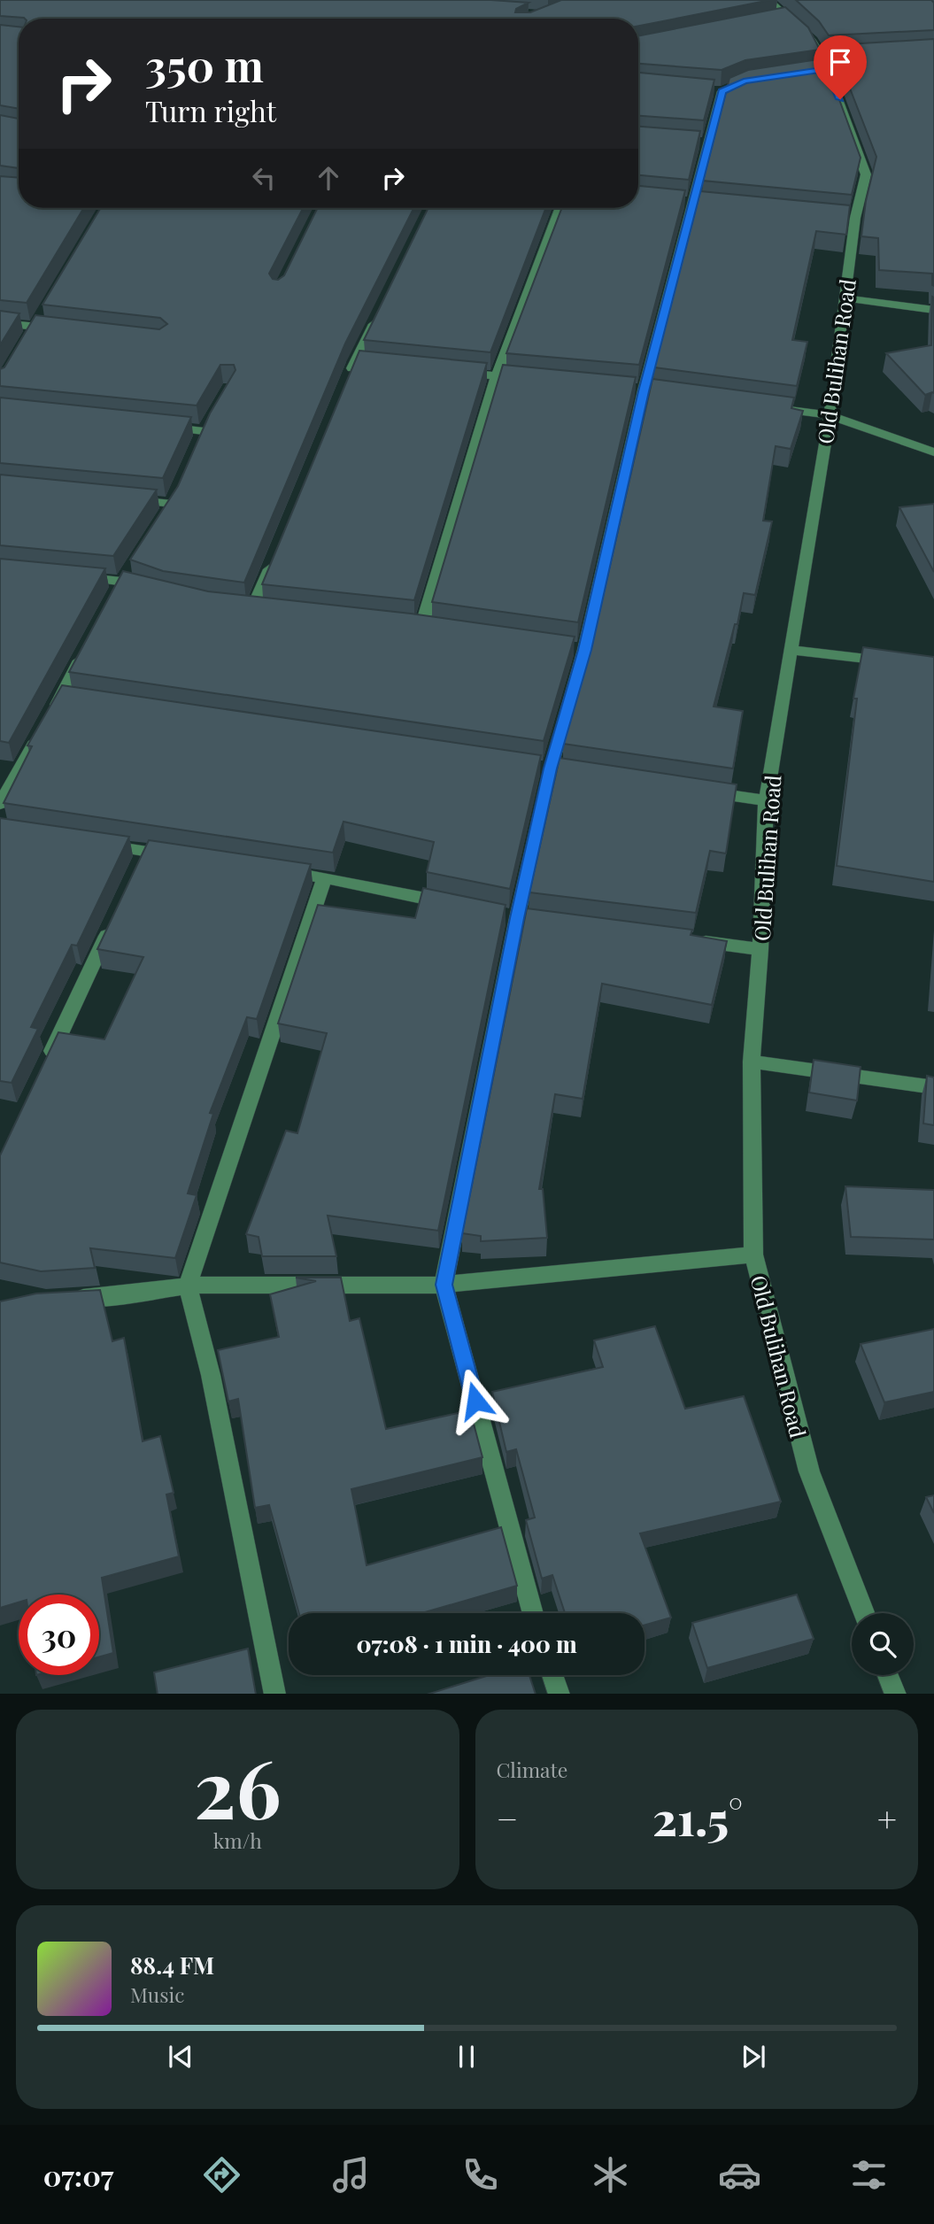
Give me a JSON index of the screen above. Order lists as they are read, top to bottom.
{
  "streets": {
    "street": ["Old Bulihan Road"]
  },
  "page": {
    "turn": ["350 m", "Turn right"],
    "limit": "30",
    "trip": "07:08 · 1 min · 400 m",
    "tile": [
      ["26", "km/h"],
      "Climate"
    ],
    "heat": ["−", "21.5°", "+"],
    "song": ["88.4 FM", "Music"],
    "tabs": "07:07"
  }
}
